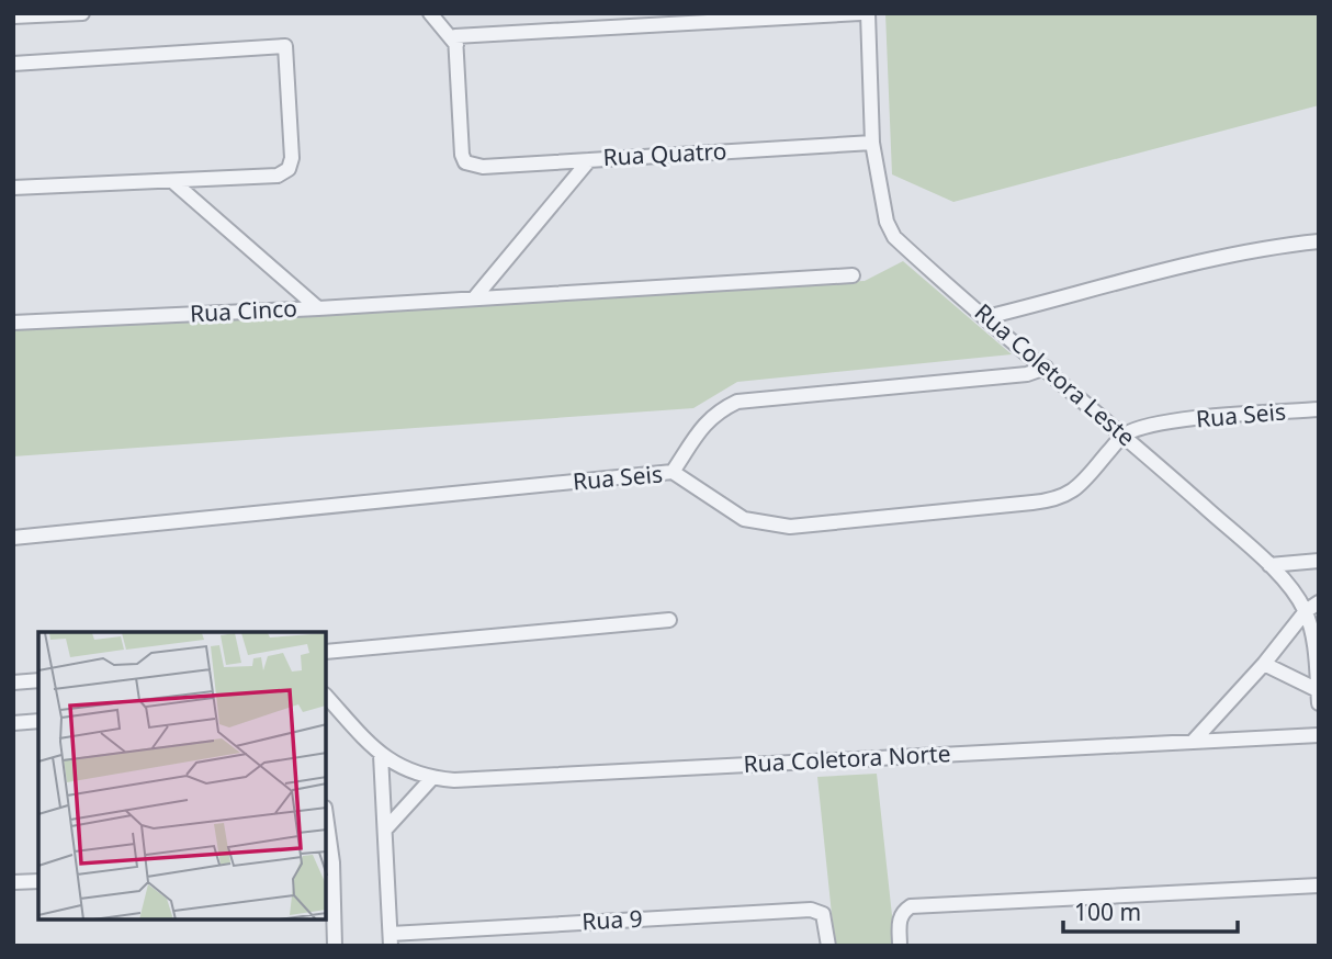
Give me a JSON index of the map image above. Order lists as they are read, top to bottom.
{
  "streets": {
    "street": [
      "Rua Quatro",
      "Rua Cinco",
      "Rua Coletora Leste",
      "Rua Seis",
      "Rua Coletora Norte",
      "Rua 9"
    ]
  },
  "crossings": [
    ["Rua Quatro", "Rua Coletora Leste"],
    ["Rua Coletora Leste", "Rua Seis"]
  ],
  "scale_bar": "100 m"
}
